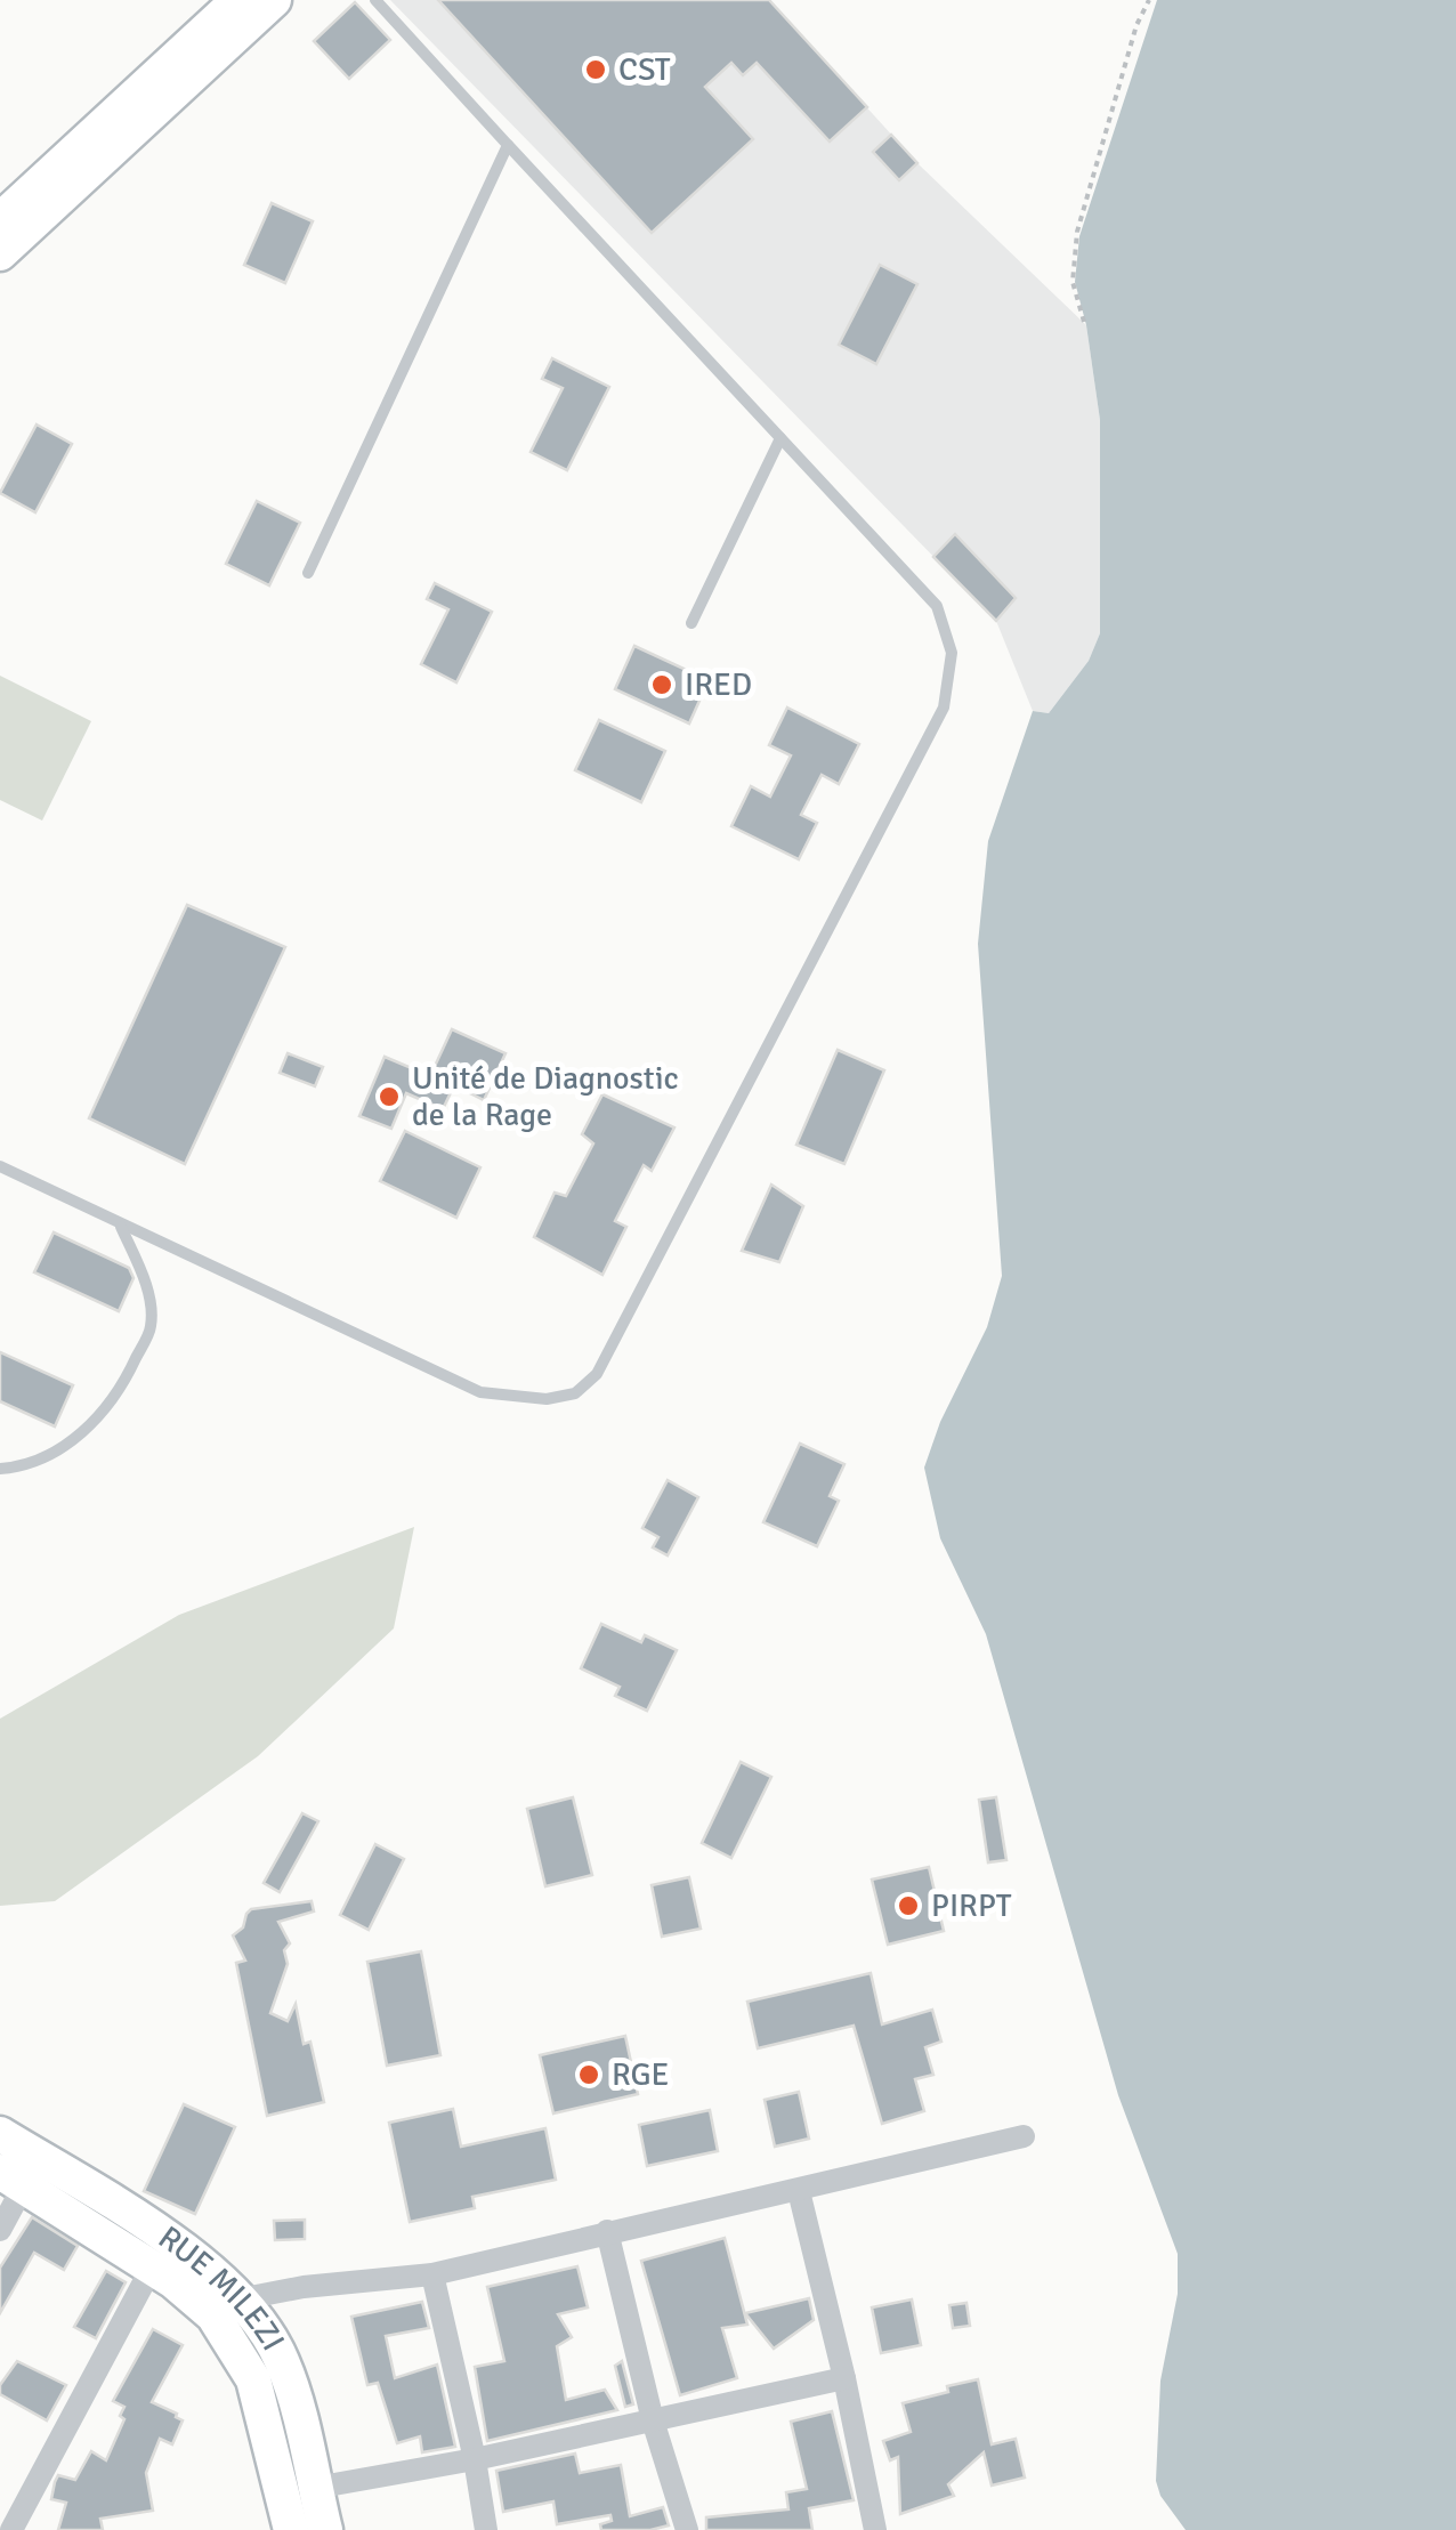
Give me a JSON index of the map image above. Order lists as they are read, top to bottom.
{
  "streets": {
    "street": ["RUE MILEZI"]
  },
  "places": [
    "CST",
    "IRED",
    "Unité de Diagnostic de la Rage",
    "PIRPT",
    "RGE"
  ]
}
